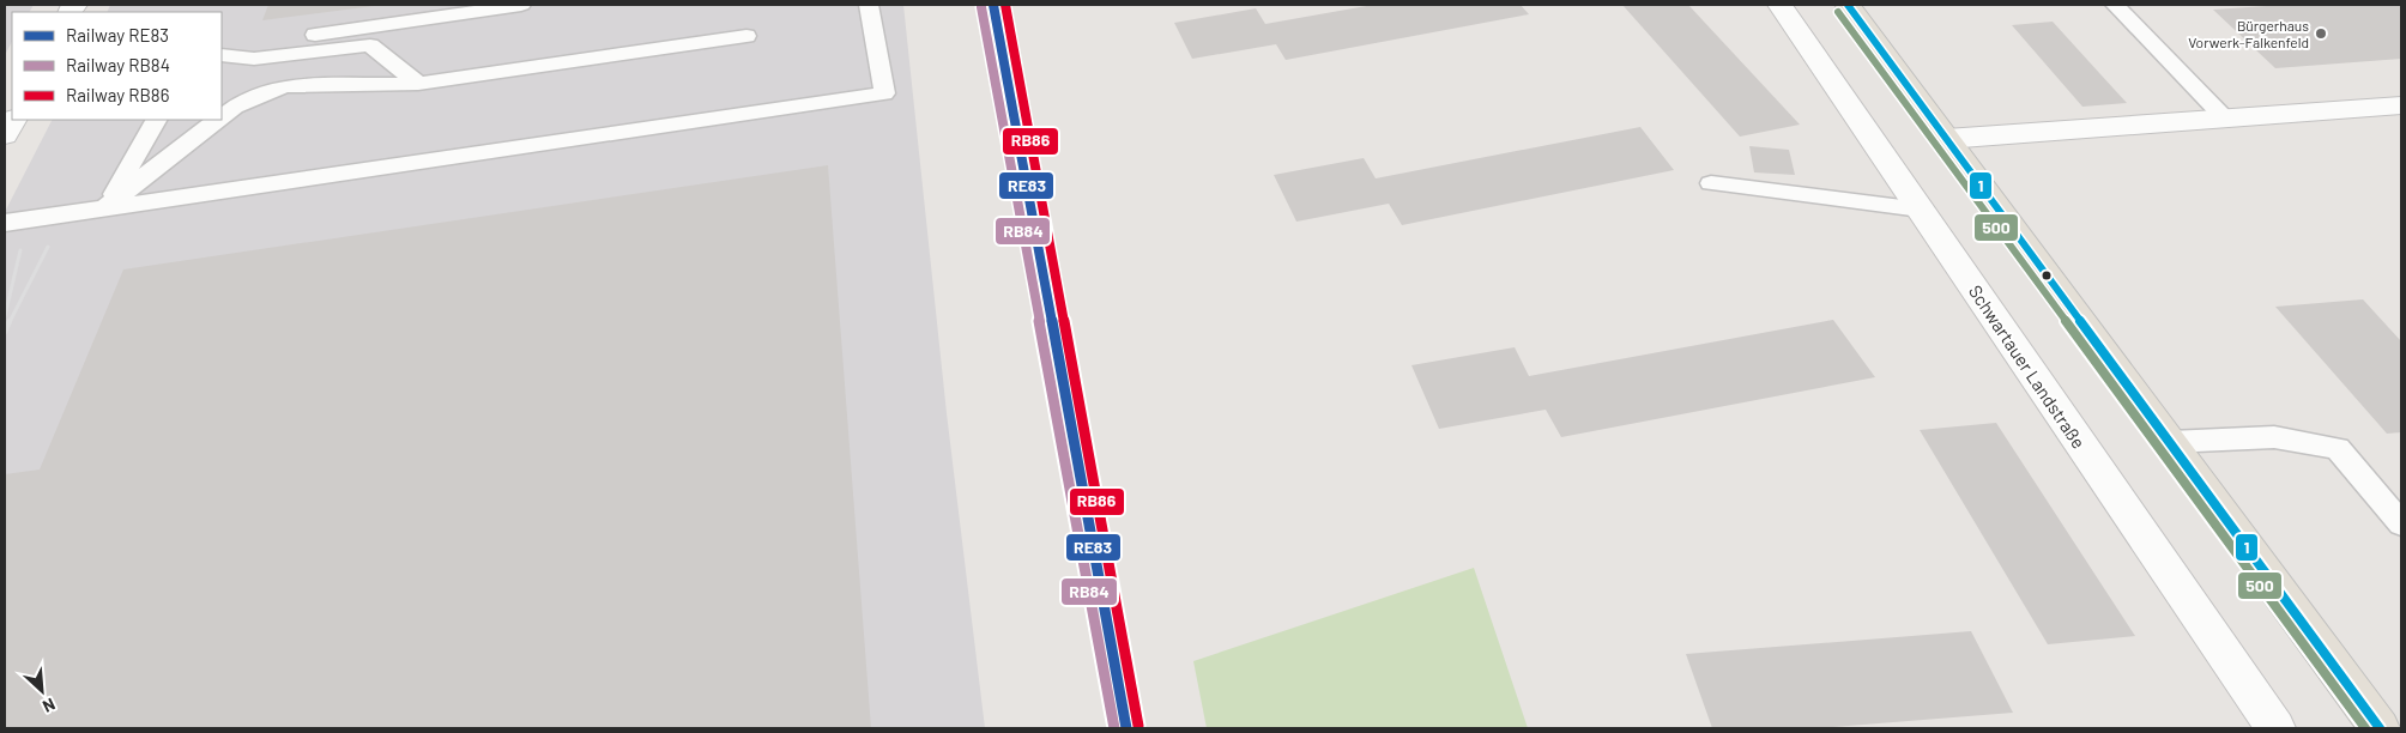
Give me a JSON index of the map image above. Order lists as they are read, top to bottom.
{
  "streets": {
    "street": ["Schwartauer Landstraße"]
  },
  "places": ["Bürgerhaus Vorwerk-Falkenfeld"],
  "lines": [
    "rail line RE83",
    "rail line RB86",
    "transit line 1",
    "rail line RB84",
    "transit line 500"
  ],
  "legend": ["Railway RE83", "Railway RB84", "Railway RB86"],
  "north": "bottom right"
}
